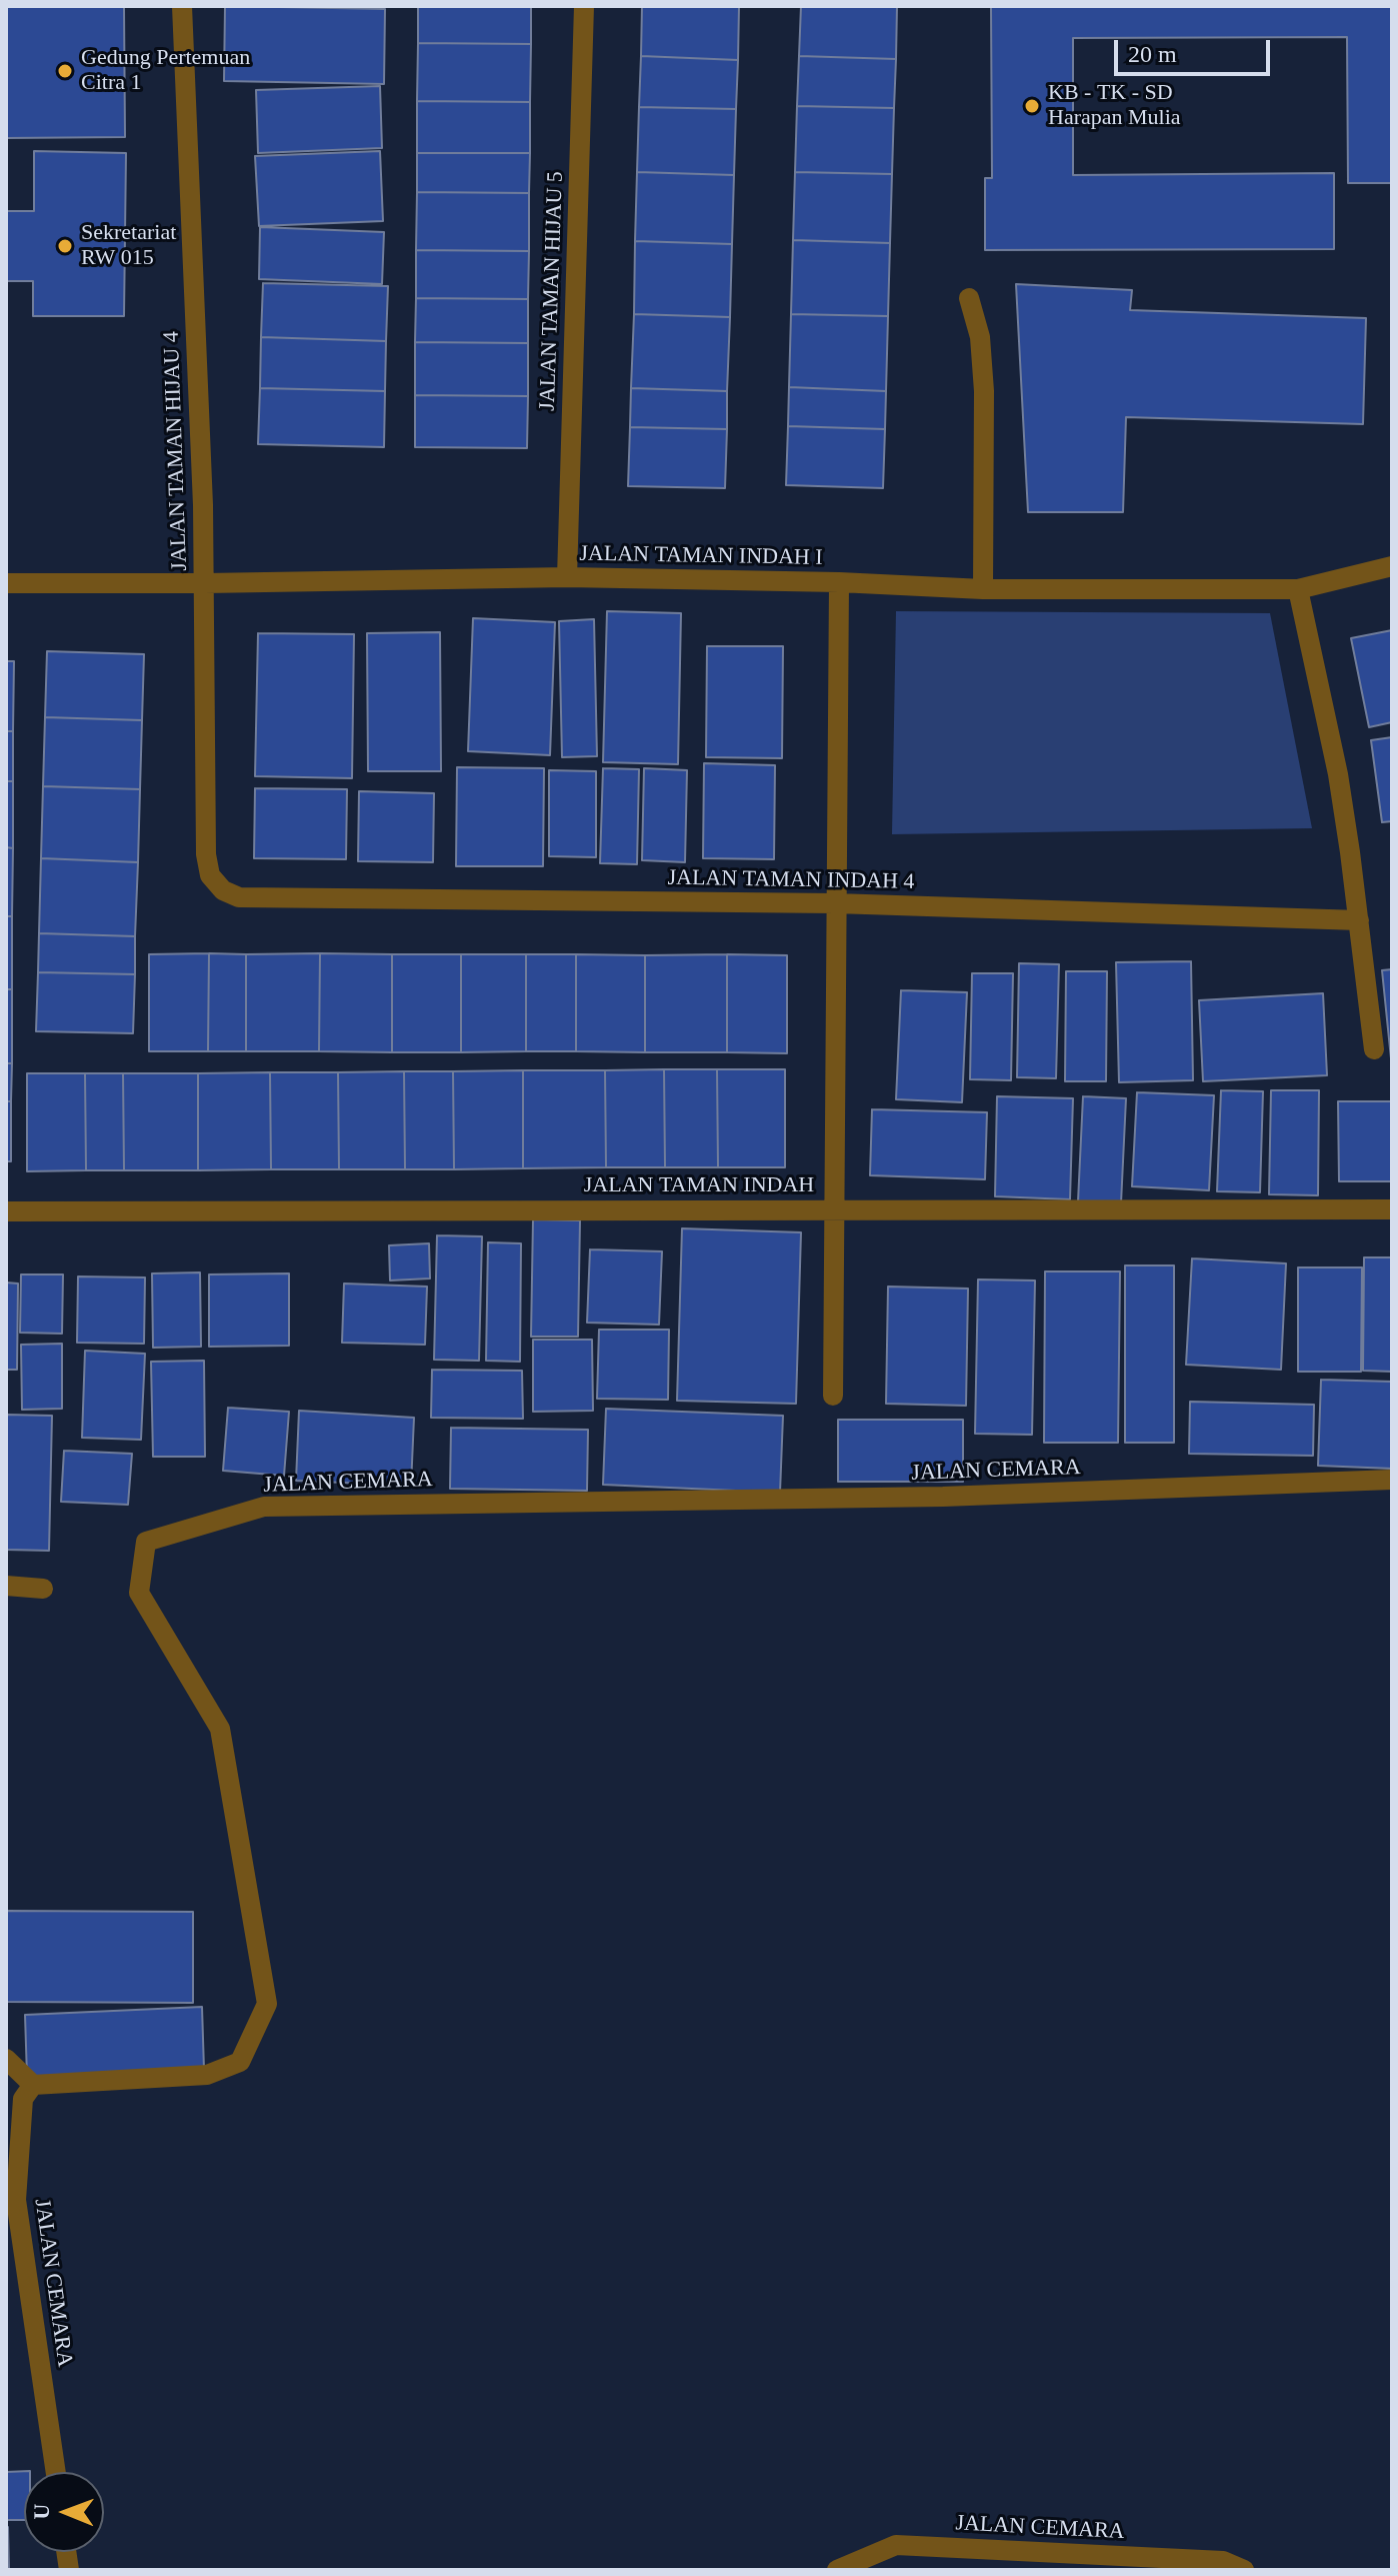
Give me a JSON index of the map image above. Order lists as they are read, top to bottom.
{
  "streets": {
    "street": [
      "JALAN TAMAN HIJAU 5",
      "JALAN TAMAN HIJAU 4",
      "JALAN TAMAN INDAH I",
      "JALAN TAMAN INDAH 4",
      "JALAN TAMAN INDAH",
      "JALAN CEMARA"
    ]
  },
  "crossings": [
    ["JALAN TAMAN HIJAU 5", "JALAN TAMAN INDAH I"],
    ["JALAN TAMAN HIJAU 4", "JALAN TAMAN INDAH I"],
    ["JALAN TAMAN HIJAU 4", "JALAN TAMAN INDAH 4"]
  ],
  "places": ["Gedung Pertemuan Citra 1", "KB - TK - SD Harapan Mulia", "Sekretariat RW 015"],
  "scale_bar": "20 m",
  "north": "left"
}
